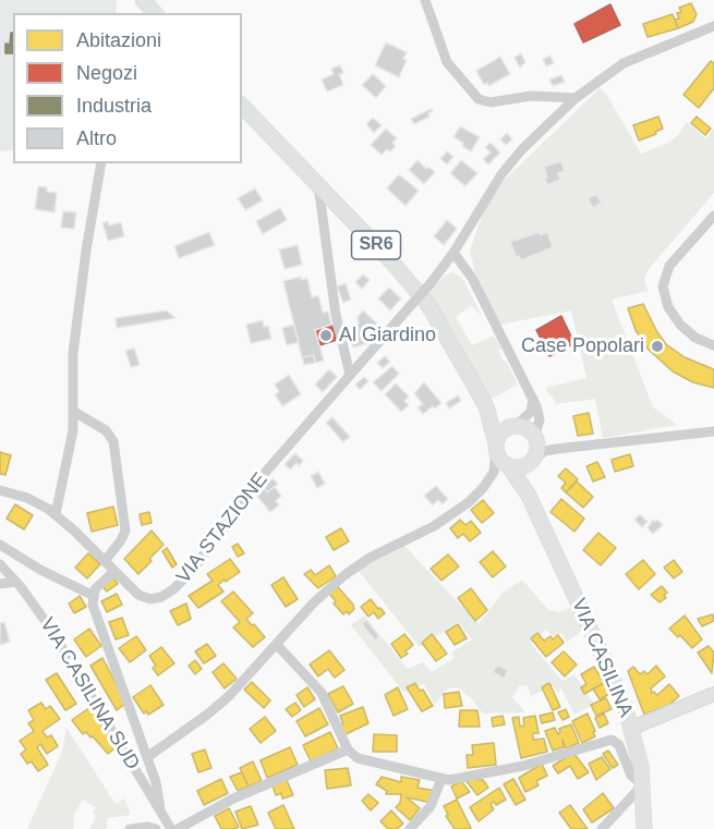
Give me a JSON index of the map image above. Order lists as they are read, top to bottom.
{
  "streets": {
    "main road": ["SR6", "VIA CASILINA"],
    "street": ["VIA STAZIONE", "VIA CASILINA SUD"]
  },
  "crossings": [
    ["SR6", "VIA CASILINA"]
  ],
  "places": ["Al Giardino", "Case Popolari"],
  "legend": [
    "Abitazioni",
    "Negozi",
    "Industria",
    "Altro"
  ]
}
